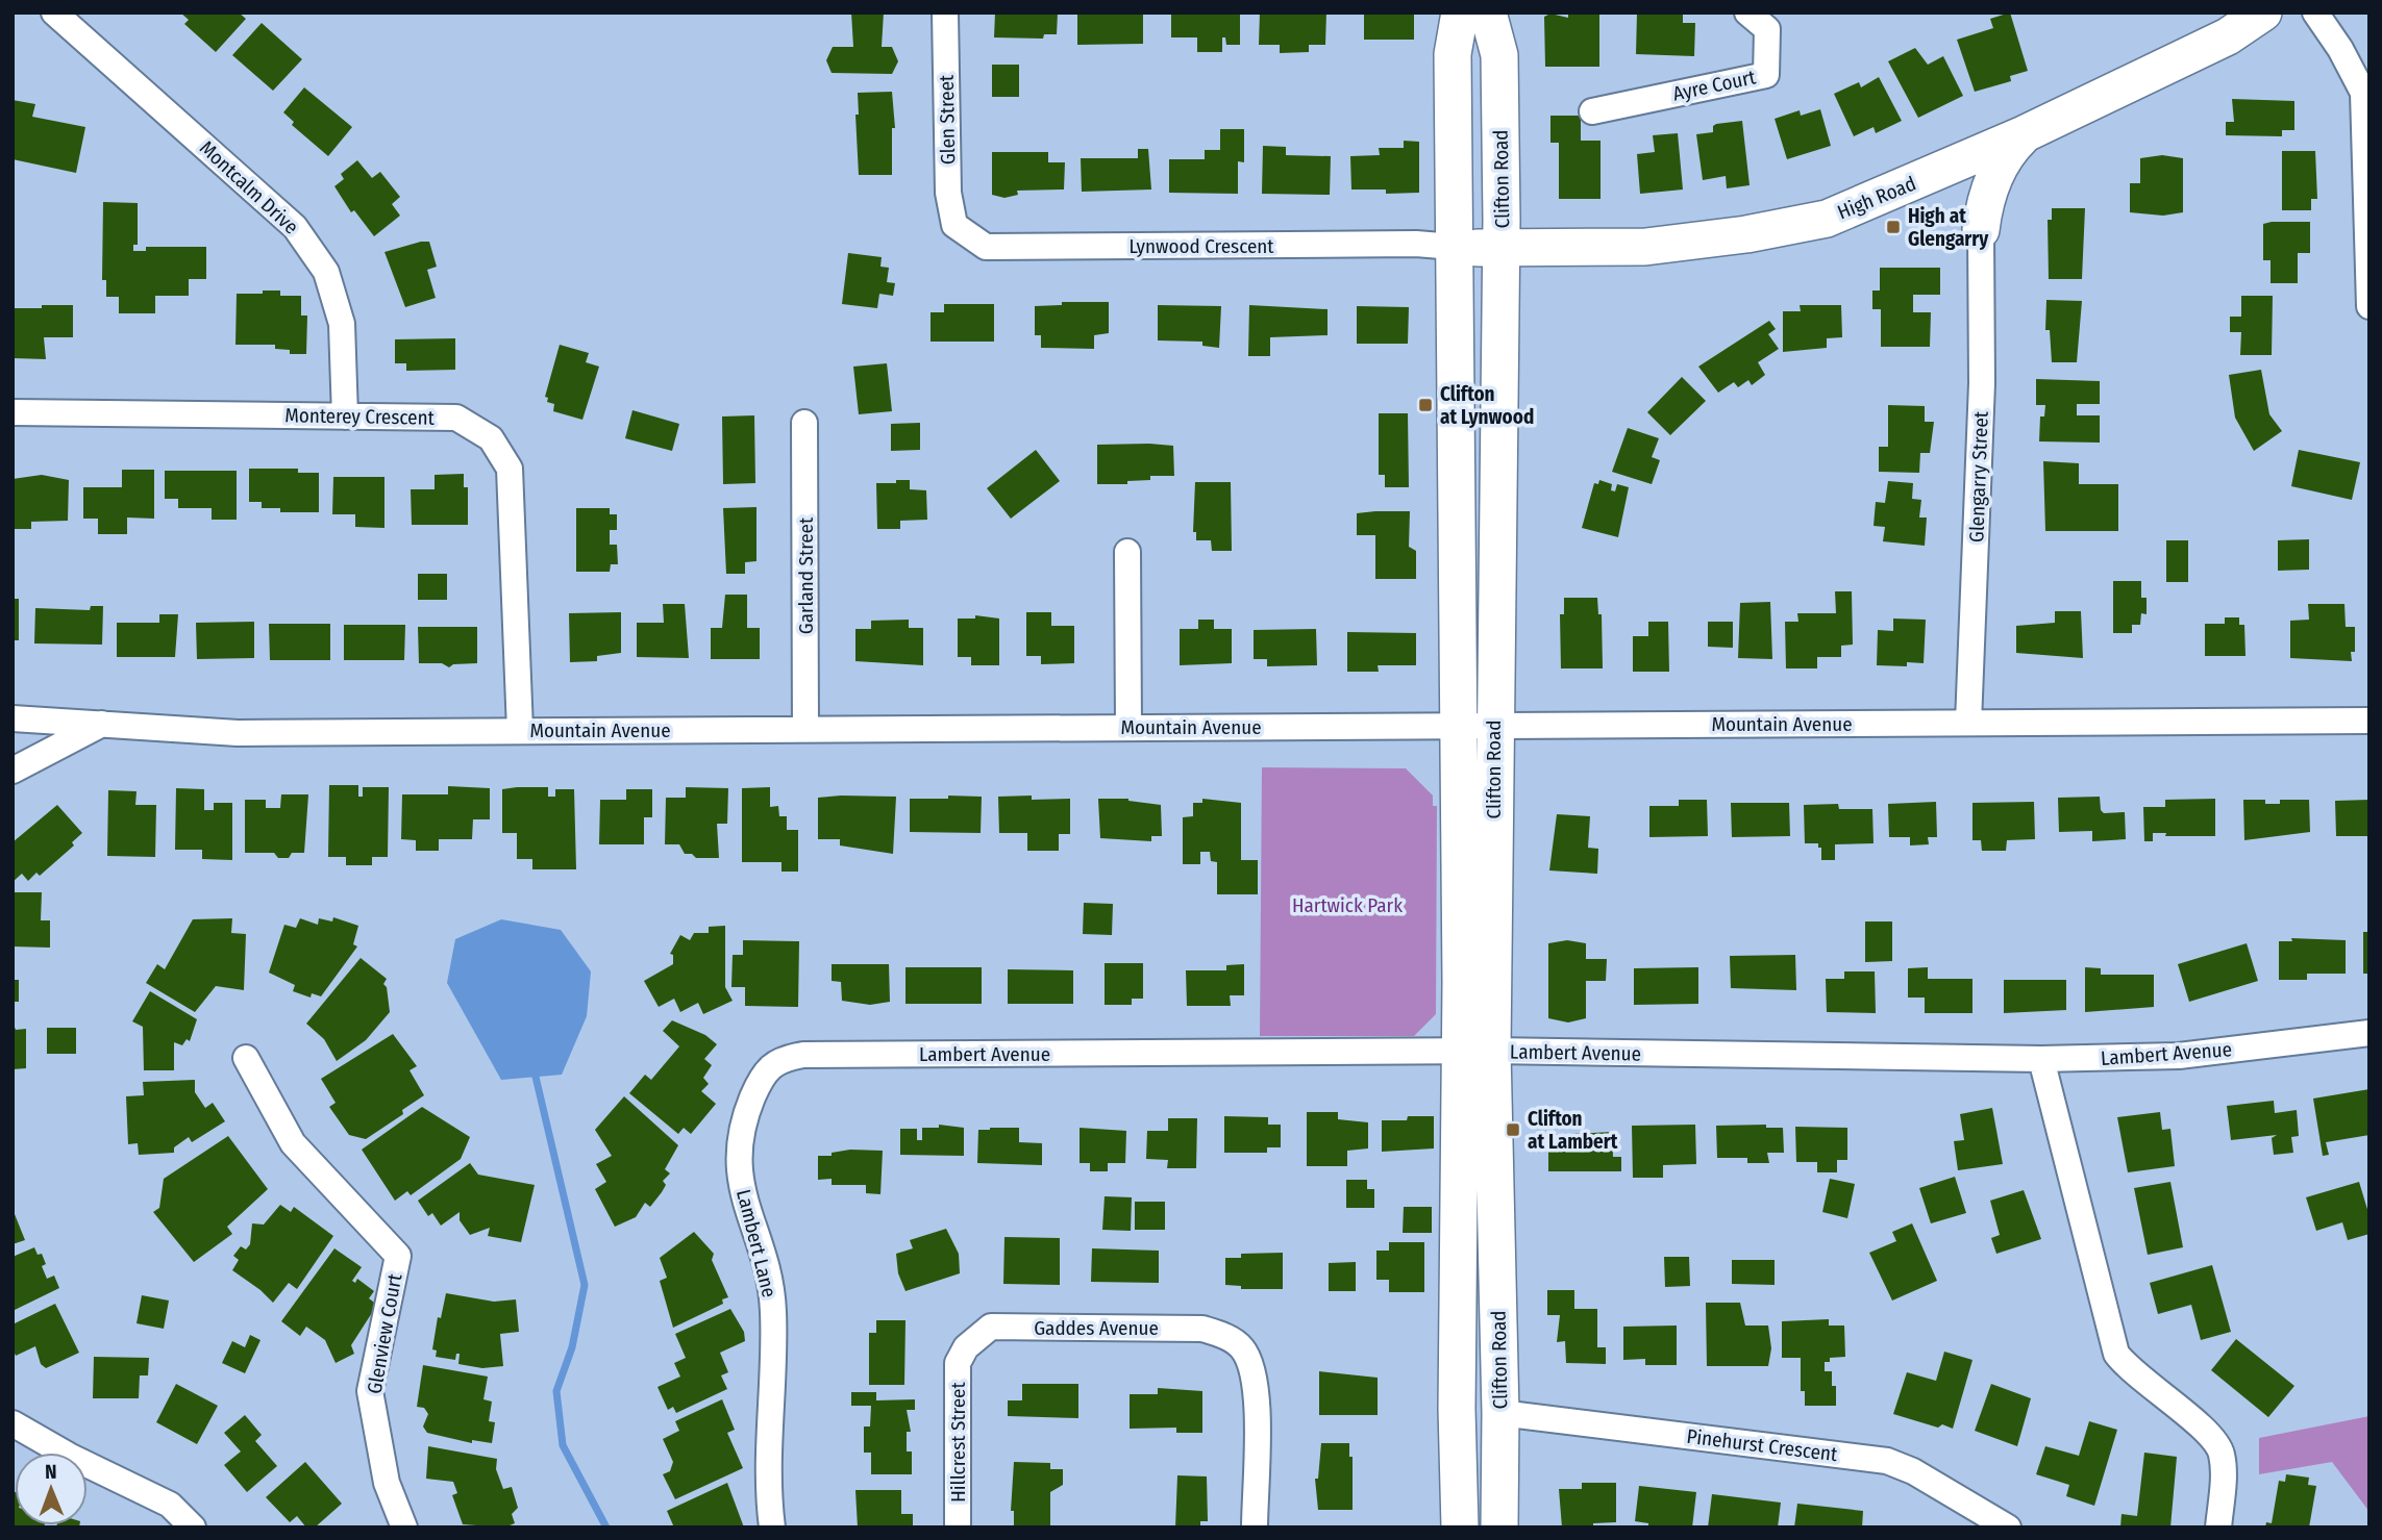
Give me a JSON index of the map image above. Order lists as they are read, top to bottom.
{
  "streets": {
    "main road": ["Clifton Road", "High Road"],
    "street": [
      "Ayre Court",
      "Glen Street",
      "Montcalm Drive",
      "Lynwood Crescent",
      "Monterey Crescent",
      "Glengarry Street",
      "Garland Street",
      "Mountain Avenue",
      "Lambert Avenue",
      "Lambert Lane",
      "Gaddes Avenue",
      "Glenview Court",
      "Hillcrest Street",
      "Pinehurst Crescent"
    ]
  },
  "crossings": [
    ["Glen Street", "Lynwood Crescent"],
    ["Clifton Road", "High Road"],
    ["Clifton Road", "Lynwood Crescent"],
    ["Clifton Road", "Mountain Avenue"],
    ["Clifton Road", "Lambert Avenue"],
    ["Clifton Road", "Pinehurst Crescent"],
    ["Montcalm Drive", "Monterey Crescent"],
    ["High Road", "Lynwood Crescent"],
    ["Monterey Crescent", "Mountain Avenue"],
    ["Glengarry Street", "Mountain Avenue"],
    ["Garland Street", "Mountain Avenue"],
    ["Lambert Avenue", "Lambert Lane"],
    ["Gaddes Avenue", "Hillcrest Street"]
  ],
  "parks": ["Hartwick Park"],
  "places": {
    "transit": ["High at Glengarry", "Clifton at Lynwood", "Clifton at Lambert"]
  },
  "north": "top"
}
